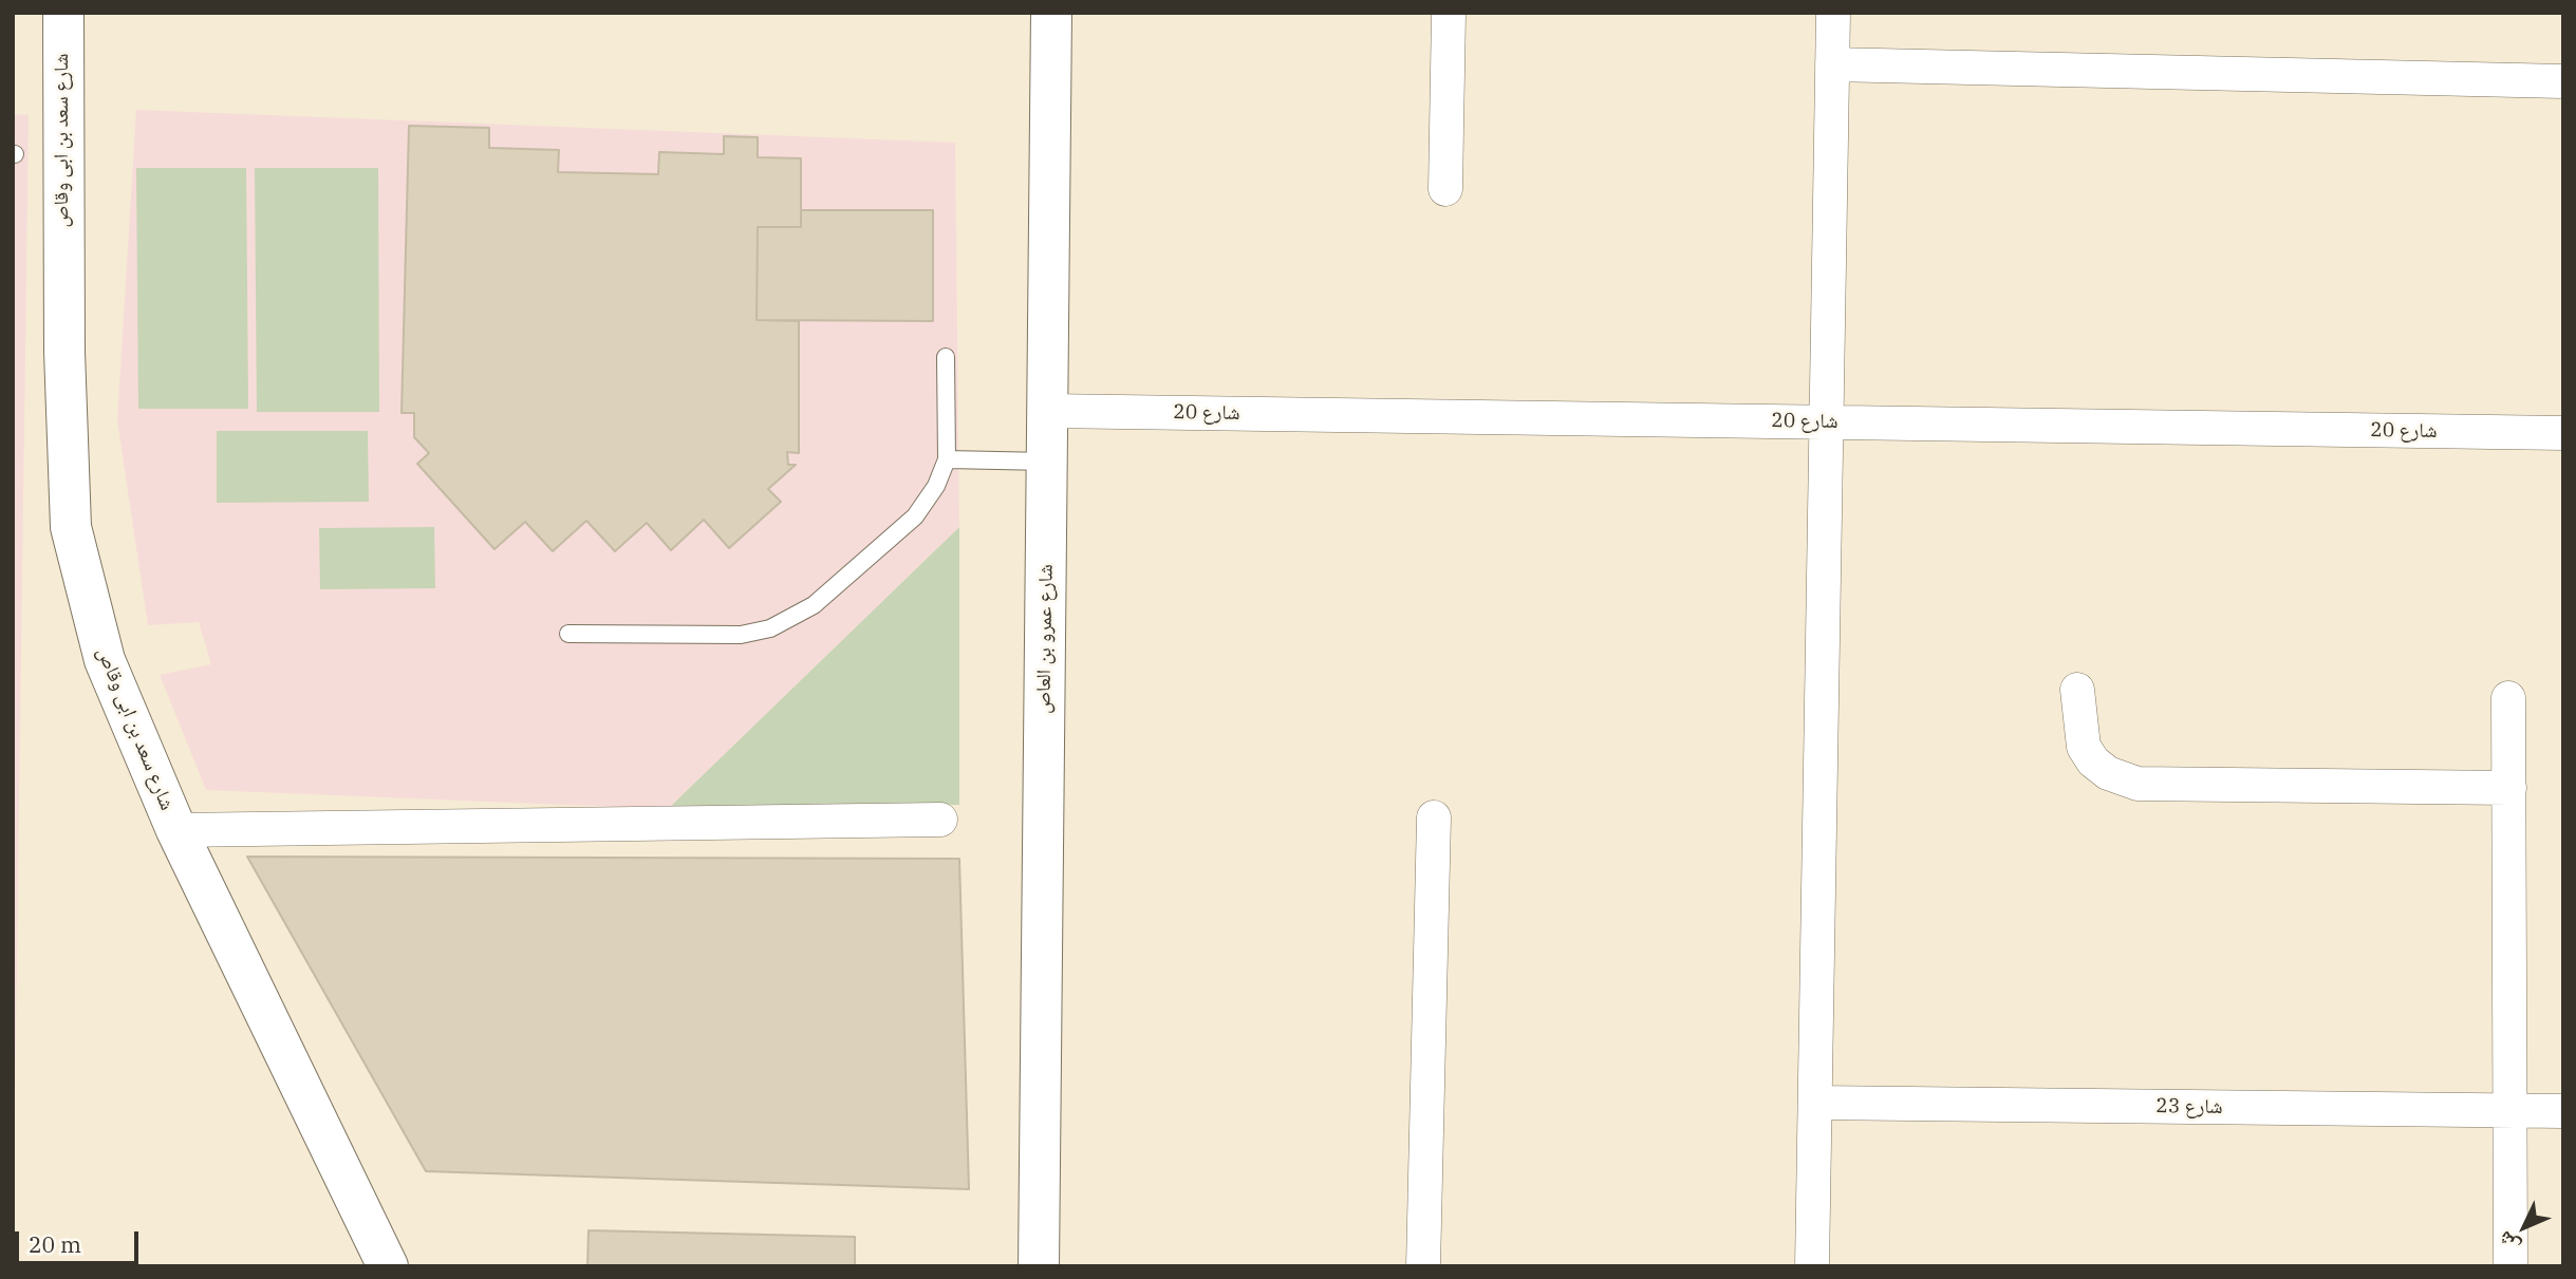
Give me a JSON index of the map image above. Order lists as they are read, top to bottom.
{
  "streets": {
    "street": [
      "شارع سعد بن ابى وقاص",
      "شارع 20",
      "شارع عمرو بن العاص",
      "شارع 23"
    ]
  },
  "crossings": [
    ["شارع 20", "شارع عمرو بن العاص"]
  ],
  "scale_bar": "20 m",
  "north": "bottom left"
}
